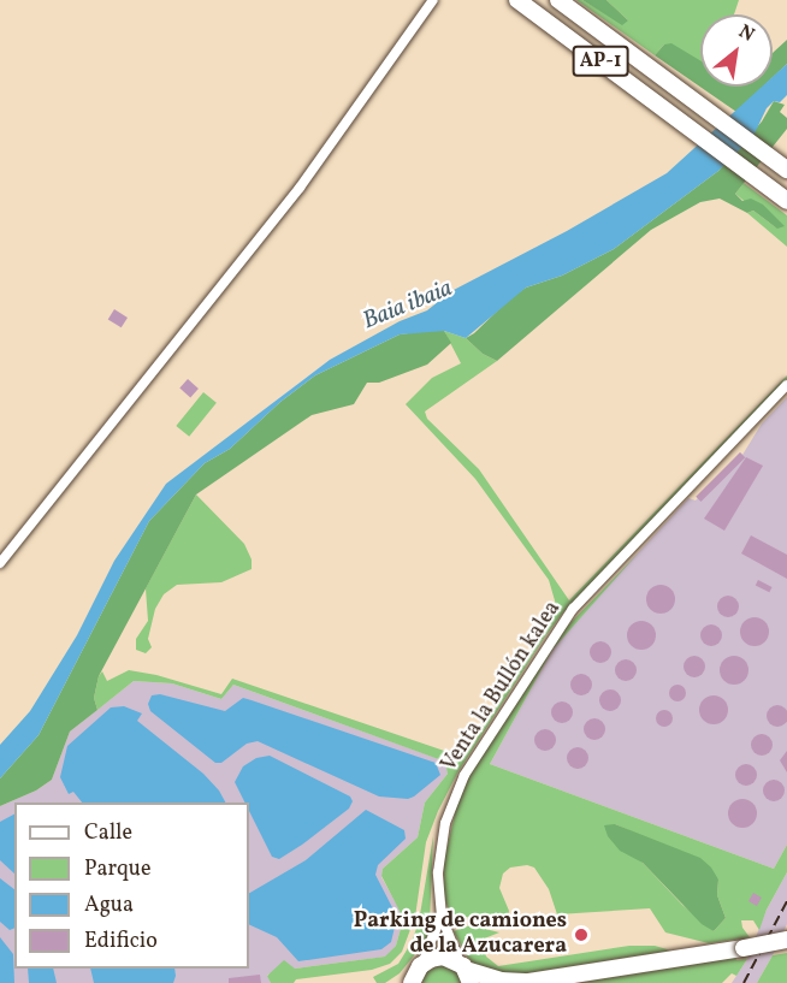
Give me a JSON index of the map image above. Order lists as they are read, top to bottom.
{
  "streets": {
    "highway": ["AP-1"],
    "street": ["Venta la Bullón kalea"]
  },
  "water": ["Baia ibaia"],
  "places": ["Parking de camiones de la Azucarera"],
  "legend": [
    "Calle",
    "Parque",
    "Agua",
    "Edificio"
  ],
  "north": "top right"
}
